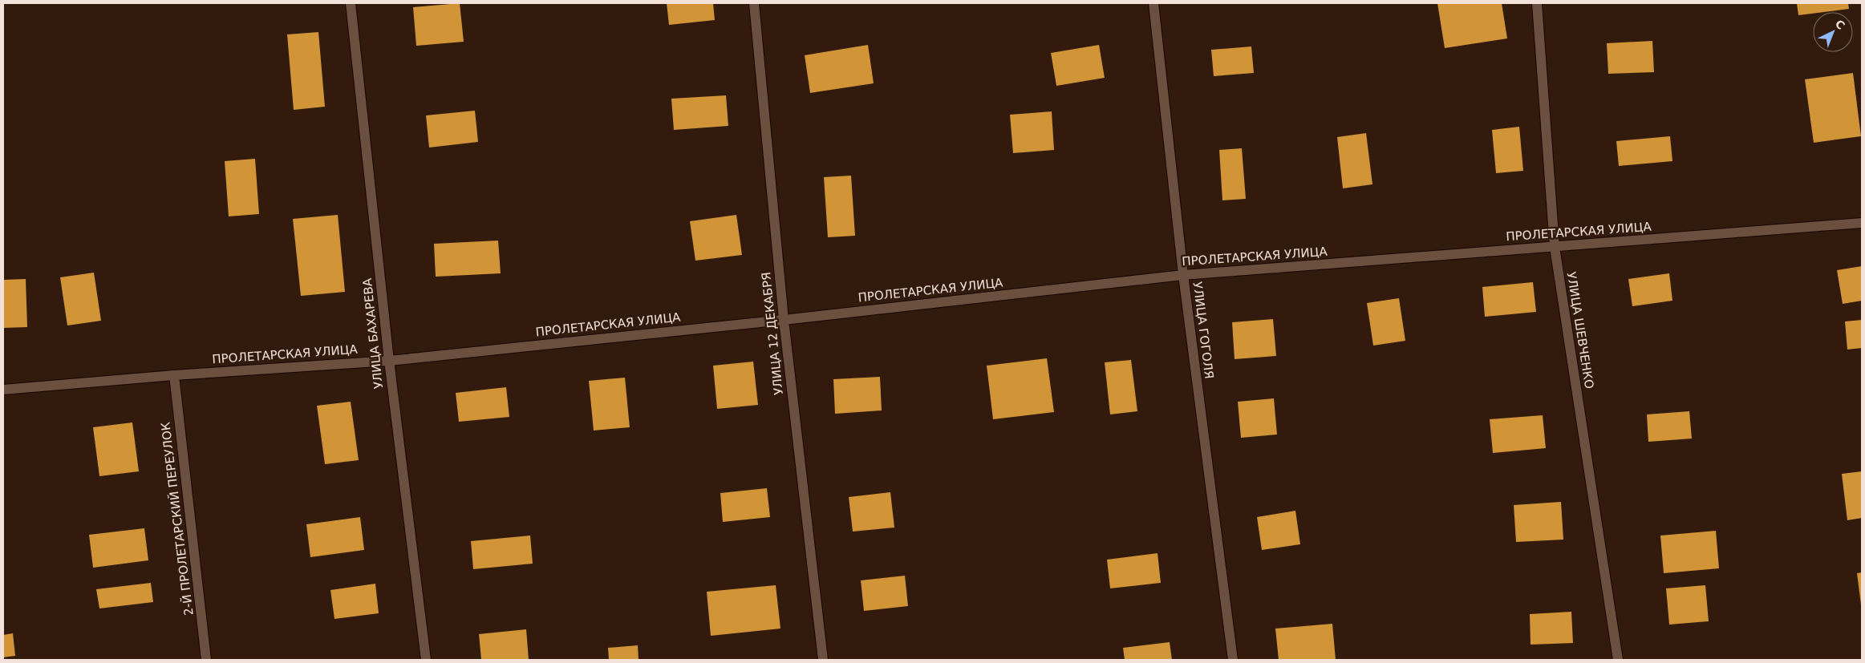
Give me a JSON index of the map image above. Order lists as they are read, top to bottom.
{
  "streets": {
    "street": [
      "ПРОЛЕТАРСКАЯ УЛИЦА",
      "УЛИЦА ГОГОЛЯ",
      "УЛИЦА ШЕВЧЕНКО",
      "УЛИЦА БАХАРЕВА",
      "УЛИЦА 12 ДЕКАБРЯ",
      "2-Й ПРОЛЕТАРСКИЙ ПЕРЕУЛОК"
    ]
  },
  "crossings": [
    ["ПРОЛЕТАРСКАЯ УЛИЦА", "УЛИЦА ГОГОЛЯ"],
    ["ПРОЛЕТАРСКАЯ УЛИЦА", "УЛИЦА ШЕВЧЕНКО"],
    ["ПРОЛЕТАРСКАЯ УЛИЦА", "УЛИЦА БАХАРЕВА"],
    ["ПРОЛЕТАРСКАЯ УЛИЦА", "УЛИЦА 12 ДЕКАБРЯ"],
    ["ПРОЛЕТАРСКАЯ УЛИЦА", "2-Й ПРОЛЕТАРСКИЙ ПЕРЕУЛОК"]
  ],
  "north": "top right"
}
